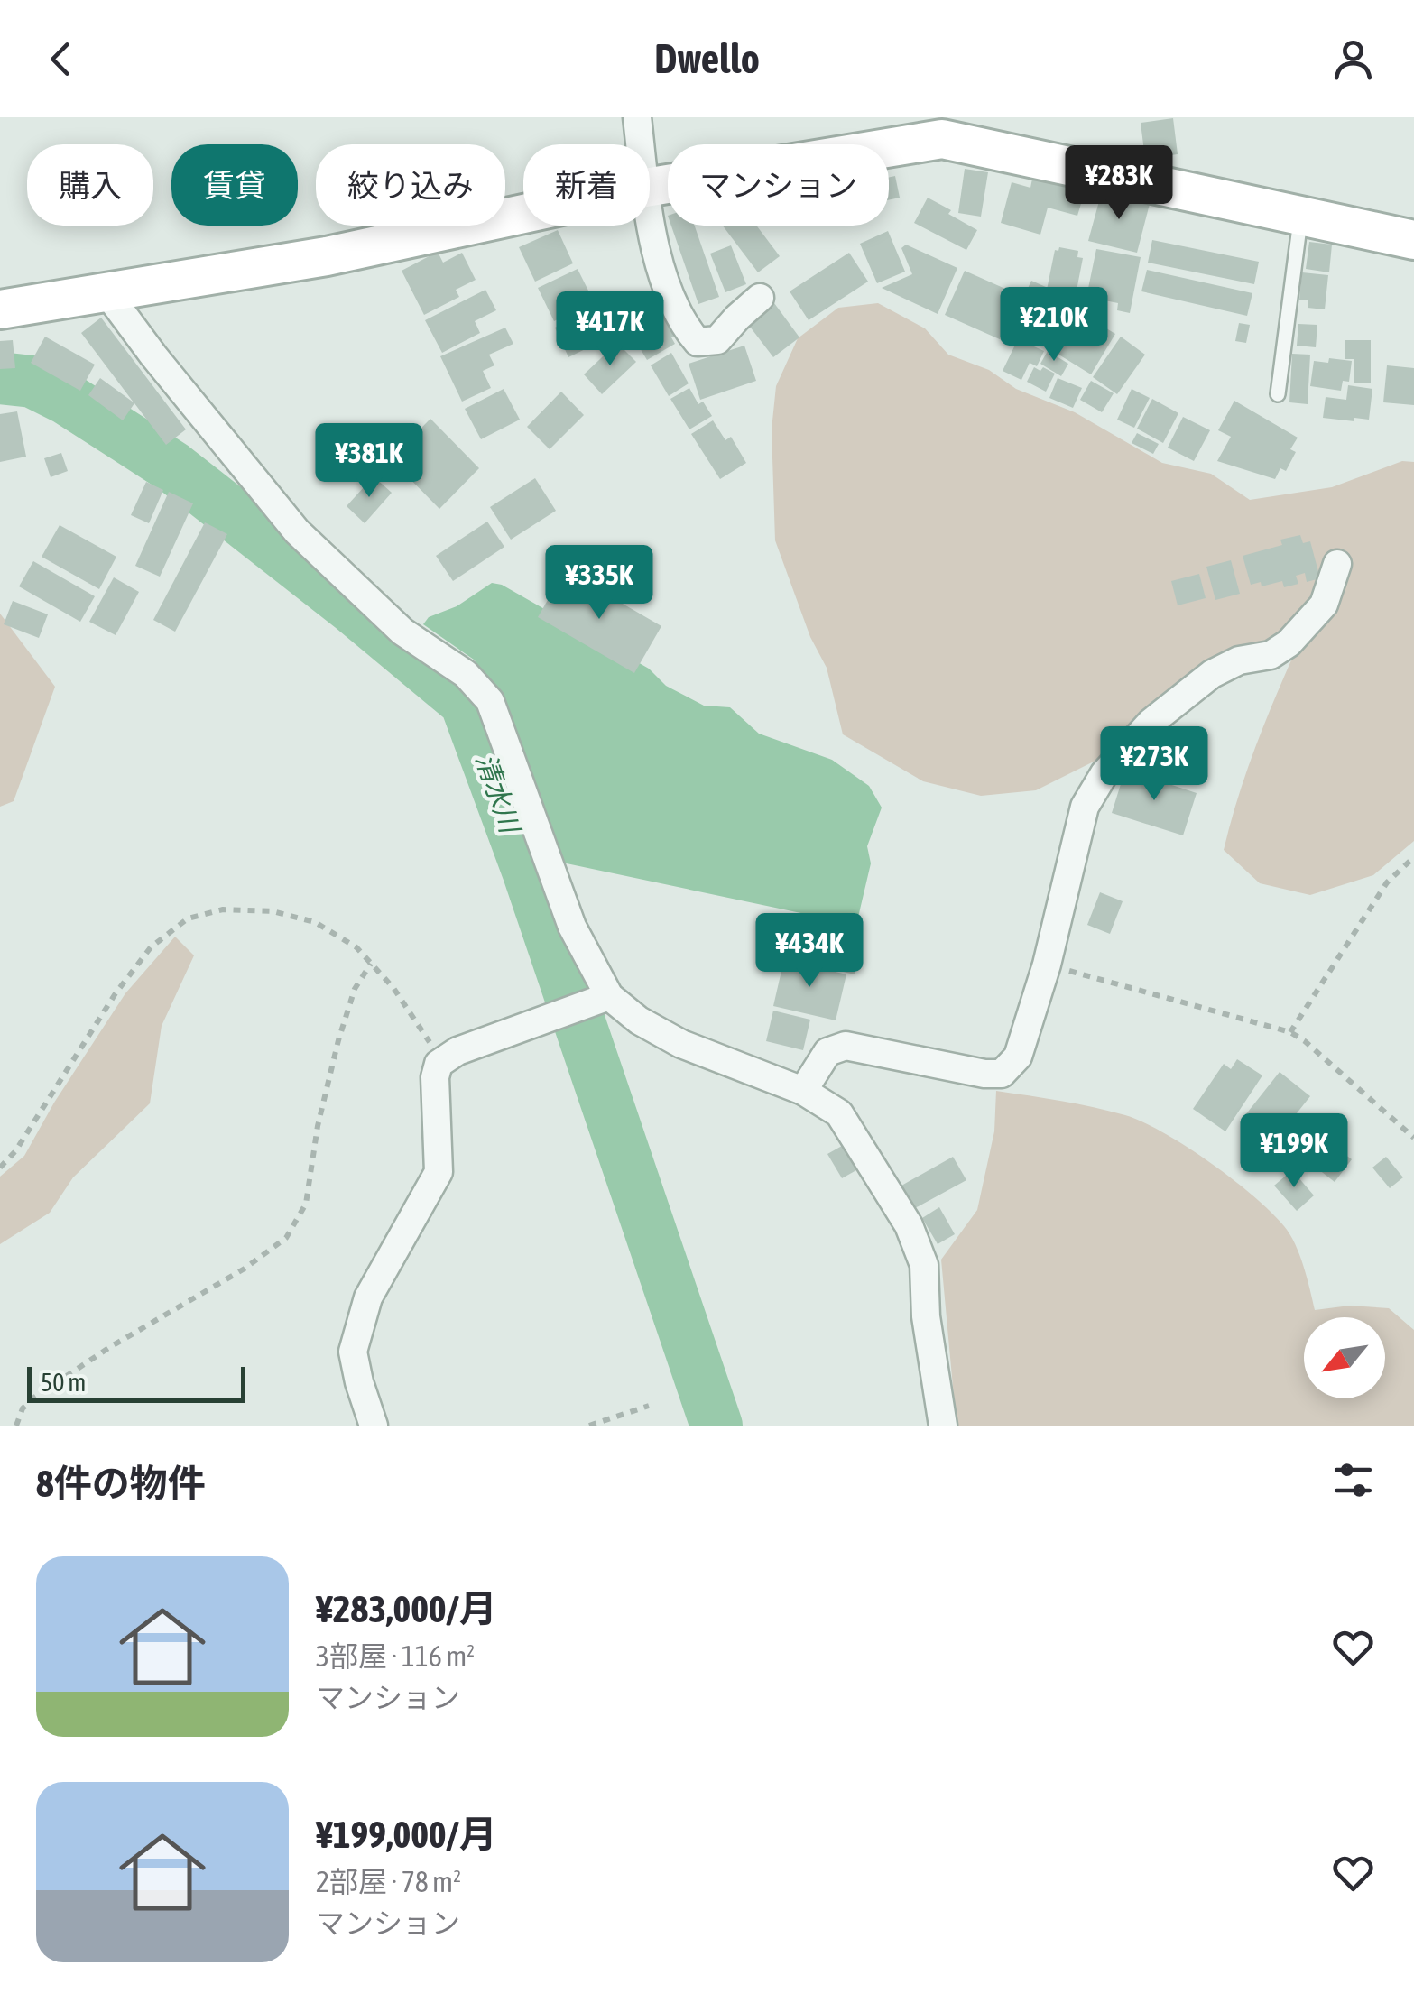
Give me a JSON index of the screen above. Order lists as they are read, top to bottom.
{
  "water": ["清水川"],
  "scale_bar": "50 m",
  "north": "bottom left",
  "page": {
    "header": "Dwello",
    "chip": [
      "購入",
      "賃貸",
      "絞り込み",
      "新着",
      "マンション"
    ],
    "price": [
      "¥283K",
      "¥210K",
      "¥417K",
      "¥381K",
      "¥335K",
      "¥273K",
      "¥434K",
      "¥199K"
    ],
    "scale": "50 m",
    "heading": "8件の物件",
    "list": [
      {
        "name": "¥283,000/月",
        "note": "3部屋 · 116 m² · マンション"
      },
      {
        "name": "¥199,000/月",
        "note": "2部屋 · 78 m² · マンション"
      }
    ]
  }
}
